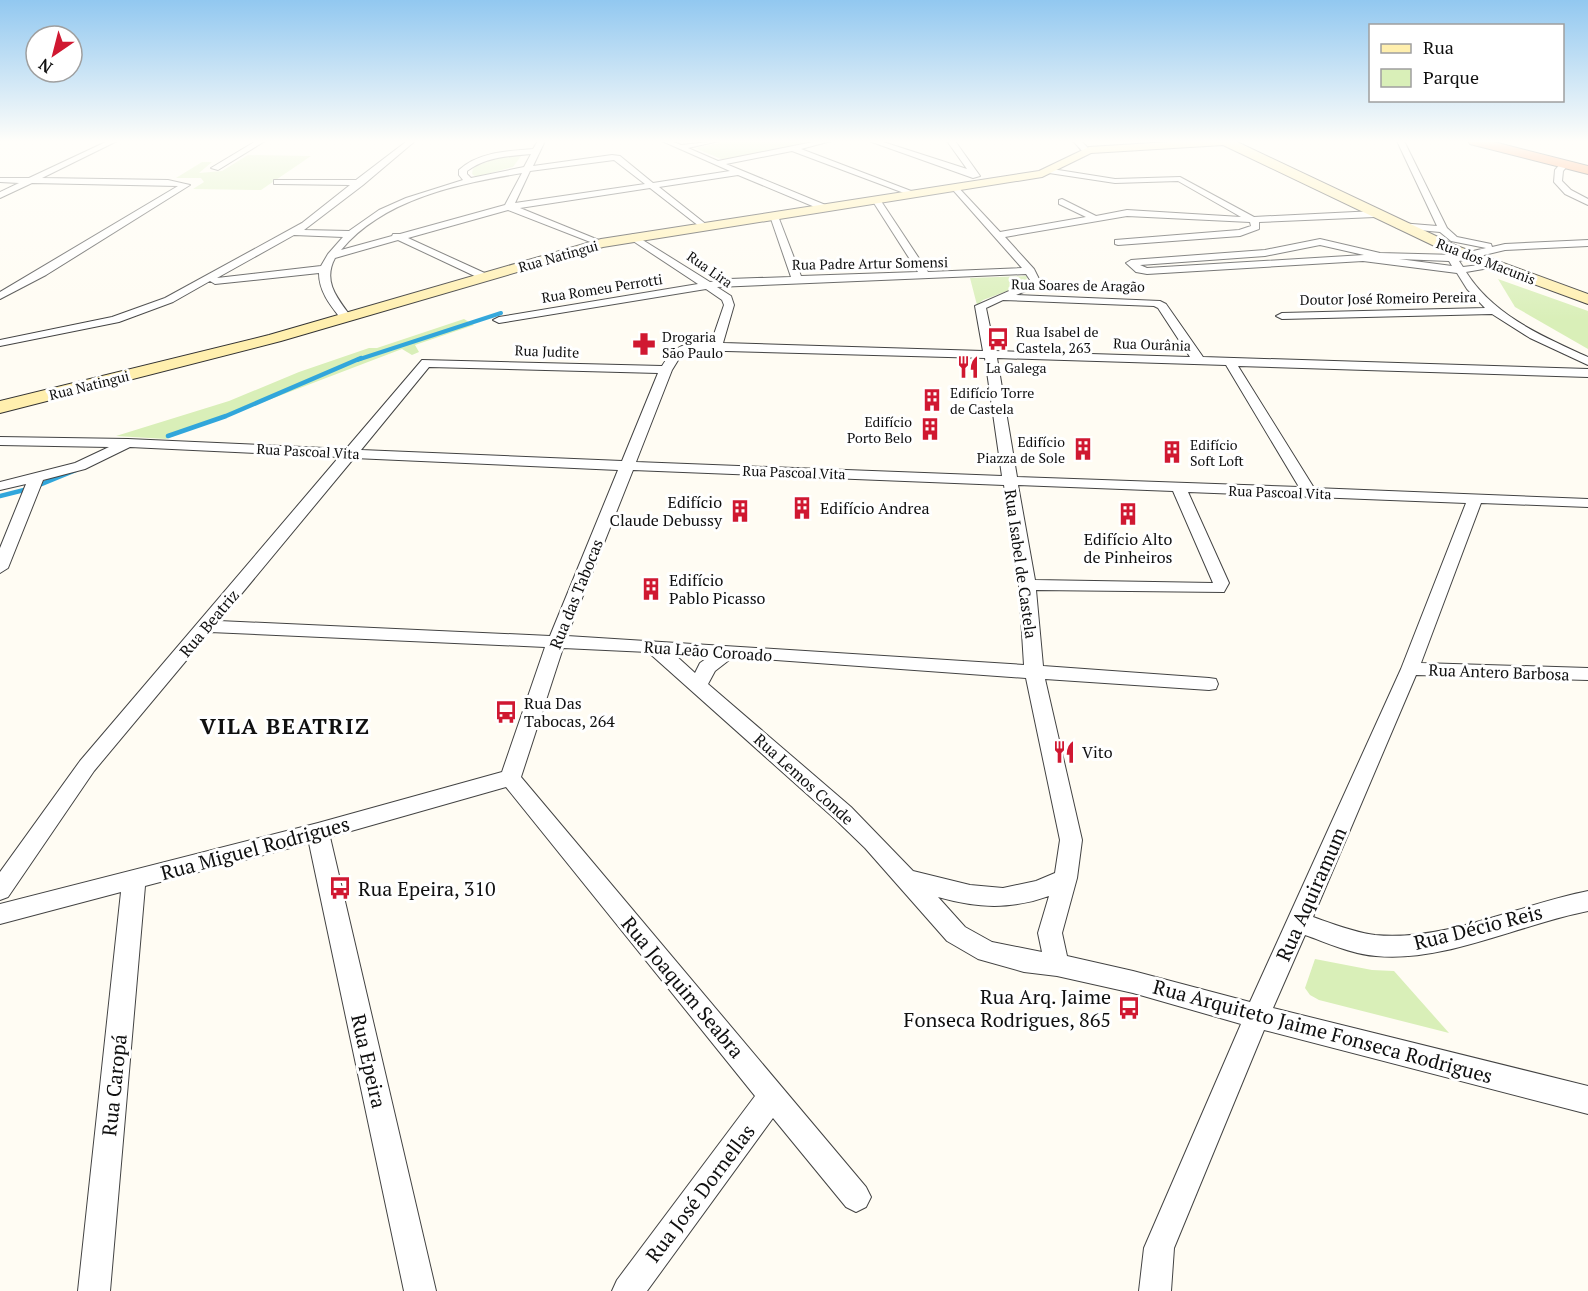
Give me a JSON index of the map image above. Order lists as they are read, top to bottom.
{
  "streets": {
    "street": [
      "Rua Natingui",
      "Rua dos Macunis",
      "Rua Padre Artur Somensi",
      "Rua Lira",
      "Rua Soares de Aragão",
      "Rua Romeu Perrotti",
      "Doutor José Romeiro Pereira",
      "Rua Ourânia",
      "Rua Judite",
      "Rua Pascoal Vita",
      "Rua Isabel de Castela",
      "Rua das Tabocas",
      "Rua Beatriz",
      "Rua Leão Coroado",
      "Rua Antero Barbosa",
      "Rua Lemos Conde",
      "Rua Miguel Rodrigues",
      "Rua Aquiramum",
      "Rua Décio Reis",
      "Rua Joaquim Seabra",
      "Rua Arquiteto Jaime Fonseca Rodrigues",
      "Rua Epeira",
      "Rua Caropá",
      "Rua José Dornellas"
    ]
  },
  "crossings": [
    ["Rua Natingui", "Rua Lira"],
    ["Rua Padre Artur Somensi", "Rua Lira"],
    ["Rua Padre Artur Somensi", "Rua Romeu Perrotti"],
    ["Rua Padre Artur Somensi", "Rua Isabel de Castela"],
    ["Rua Lira", "Rua Romeu Perrotti"],
    ["Rua Lira", "Rua Ourânia"],
    ["Rua Lira", "Rua das Tabocas"],
    ["Rua Soares de Aragão", "Rua Ourânia"],
    ["Rua Soares de Aragão", "Rua Isabel de Castela"],
    ["Rua Ourânia", "Rua Isabel de Castela"],
    ["Rua Ourânia", "Rua das Tabocas"],
    ["Rua Judite", "Rua das Tabocas"],
    ["Rua Judite", "Rua Beatriz"],
    ["Rua Pascoal Vita", "Rua Isabel de Castela"],
    ["Rua Pascoal Vita", "Rua das Tabocas"],
    ["Rua Pascoal Vita", "Rua Beatriz"],
    ["Rua Pascoal Vita", "Rua Aquiramum"],
    ["Rua Isabel de Castela", "Rua Leão Coroado"],
    ["Rua Isabel de Castela", "Rua Lemos Conde"],
    ["Rua Isabel de Castela", "Rua Arquiteto Jaime Fonseca Rodrigues"],
    ["Rua das Tabocas", "Rua Leão Coroado"],
    ["Rua das Tabocas", "Rua Miguel Rodrigues"],
    ["Rua das Tabocas", "Rua Joaquim Seabra"],
    ["Rua Beatriz", "Rua Leão Coroado"],
    ["Rua Leão Coroado", "Rua Lemos Conde"],
    ["Rua Antero Barbosa", "Rua Aquiramum"],
    ["Rua Lemos Conde", "Rua Arquiteto Jaime Fonseca Rodrigues"],
    ["Rua Miguel Rodrigues", "Rua Joaquim Seabra"],
    ["Rua Miguel Rodrigues", "Rua Epeira"],
    ["Rua Miguel Rodrigues", "Rua Caropá"],
    ["Rua Aquiramum", "Rua Décio Reis"],
    ["Rua Aquiramum", "Rua Arquiteto Jaime Fonseca Rodrigues"],
    ["Rua Joaquim Seabra", "Rua José Dornellas"]
  ],
  "districts": ["VILA BEATRIZ"],
  "places": {
    "bus stop": [
      "Rua Isabel de Castela, 263",
      "Rua Das Tabocas, 264",
      "Rua Epeira, 310",
      "Rua Arq. Jaime Fonseca Rodrigues, 865"
    ],
    "pharmacy": ["Drogaria São Paulo"],
    "restaurant": ["La Galega", "Vito"],
    "building": [
      "Edifício Torre de Castela",
      "Edifício Porto Belo",
      "Edifício Piazza de Sole",
      "Edifício Soft Loft",
      "Edifício Andrea",
      "Edifício Claude Debussy",
      "Edifício Alto de Pinheiros",
      "Edifício Pablo Picasso"
    ]
  },
  "legend": ["Rua", "Parque"],
  "north": "bottom left"
}
